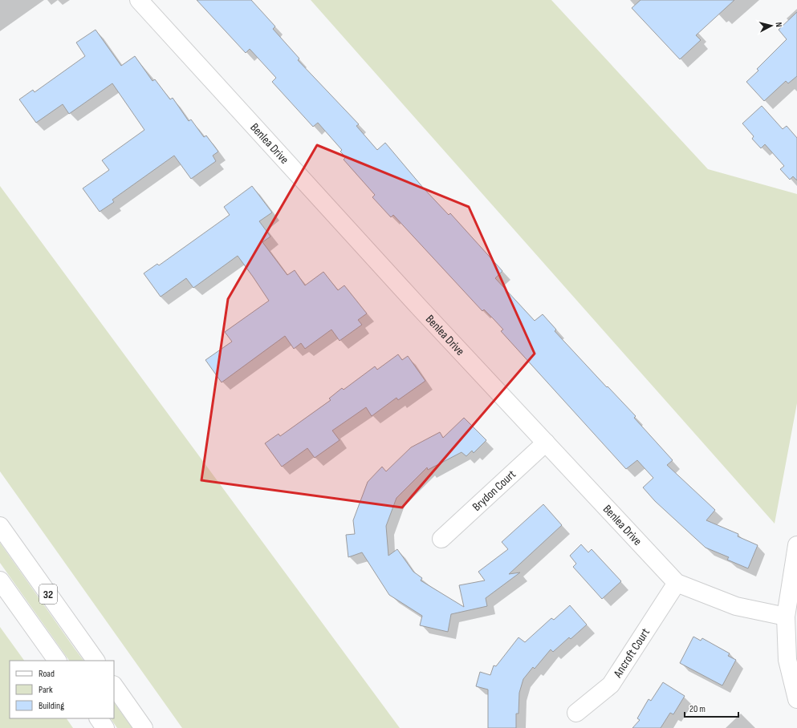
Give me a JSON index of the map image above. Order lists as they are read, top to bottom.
{
  "streets": {
    "street": [
      "Benlea Drive",
      "Brydon Court",
      "32",
      "Ancroft Court"
    ]
  },
  "crossings": [
    ["Benlea Drive", "Brydon Court"],
    ["Benlea Drive", "Ancroft Court"]
  ],
  "legend": ["Road", "Park", "Building"],
  "scale_bar": "20 m",
  "north": "right"
}
